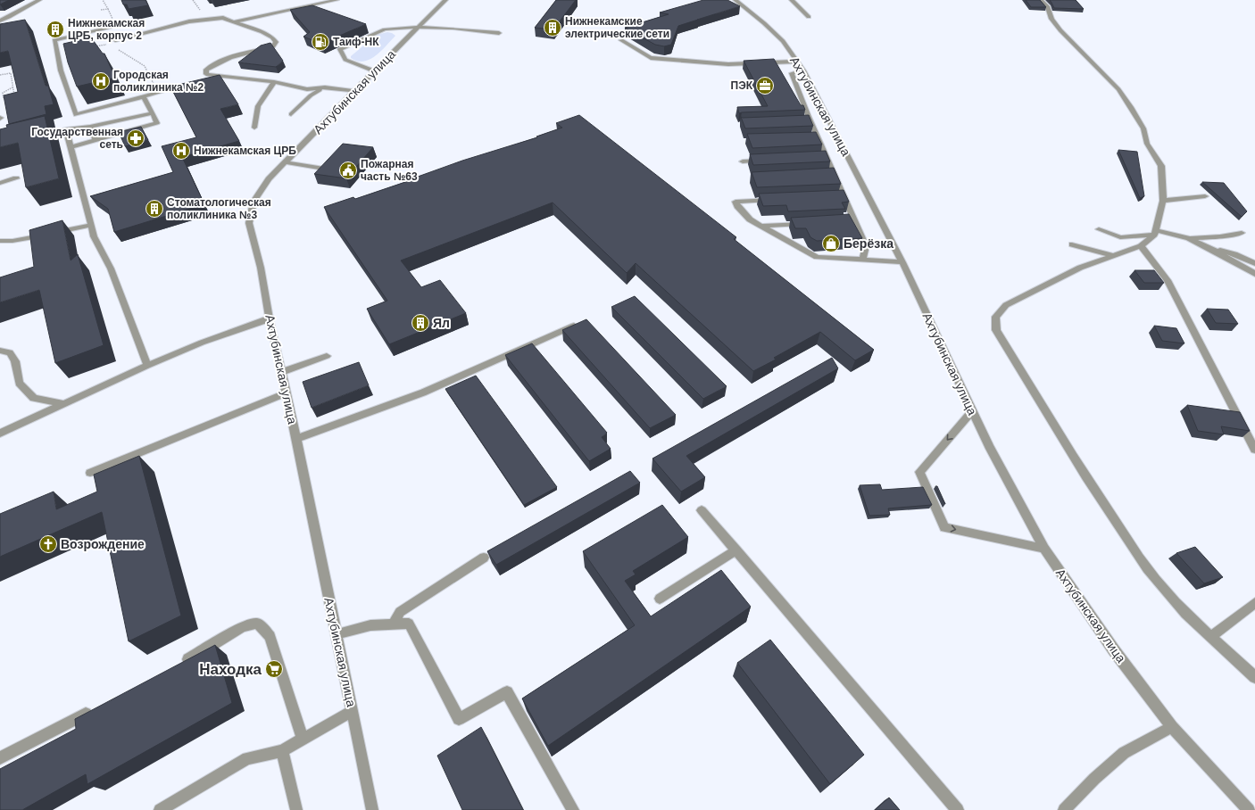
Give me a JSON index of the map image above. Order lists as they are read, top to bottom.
{
  "streets": {
    "street": ["Ахтубинская улица"]
  },
  "places": {
    "building": [
      "Нижнекамские электрические сети",
      "Нижнекамская ЦРБ, корпус 2",
      "Стоматологическая поликлиника №3",
      "Ял"
    ],
    "fuel station": ["Таиф-НК"],
    "hospital": ["Городская поликлиника №2", "Нижнекамская ЦРБ"],
    "office": ["ПЭК"],
    "pharmacy": ["Государственная сеть"],
    "public building": ["Пожарная часть №63"],
    "shop": ["Берёзка"],
    "church": ["Возрождение"],
    "supermarket": ["Находка"]
  }
}
